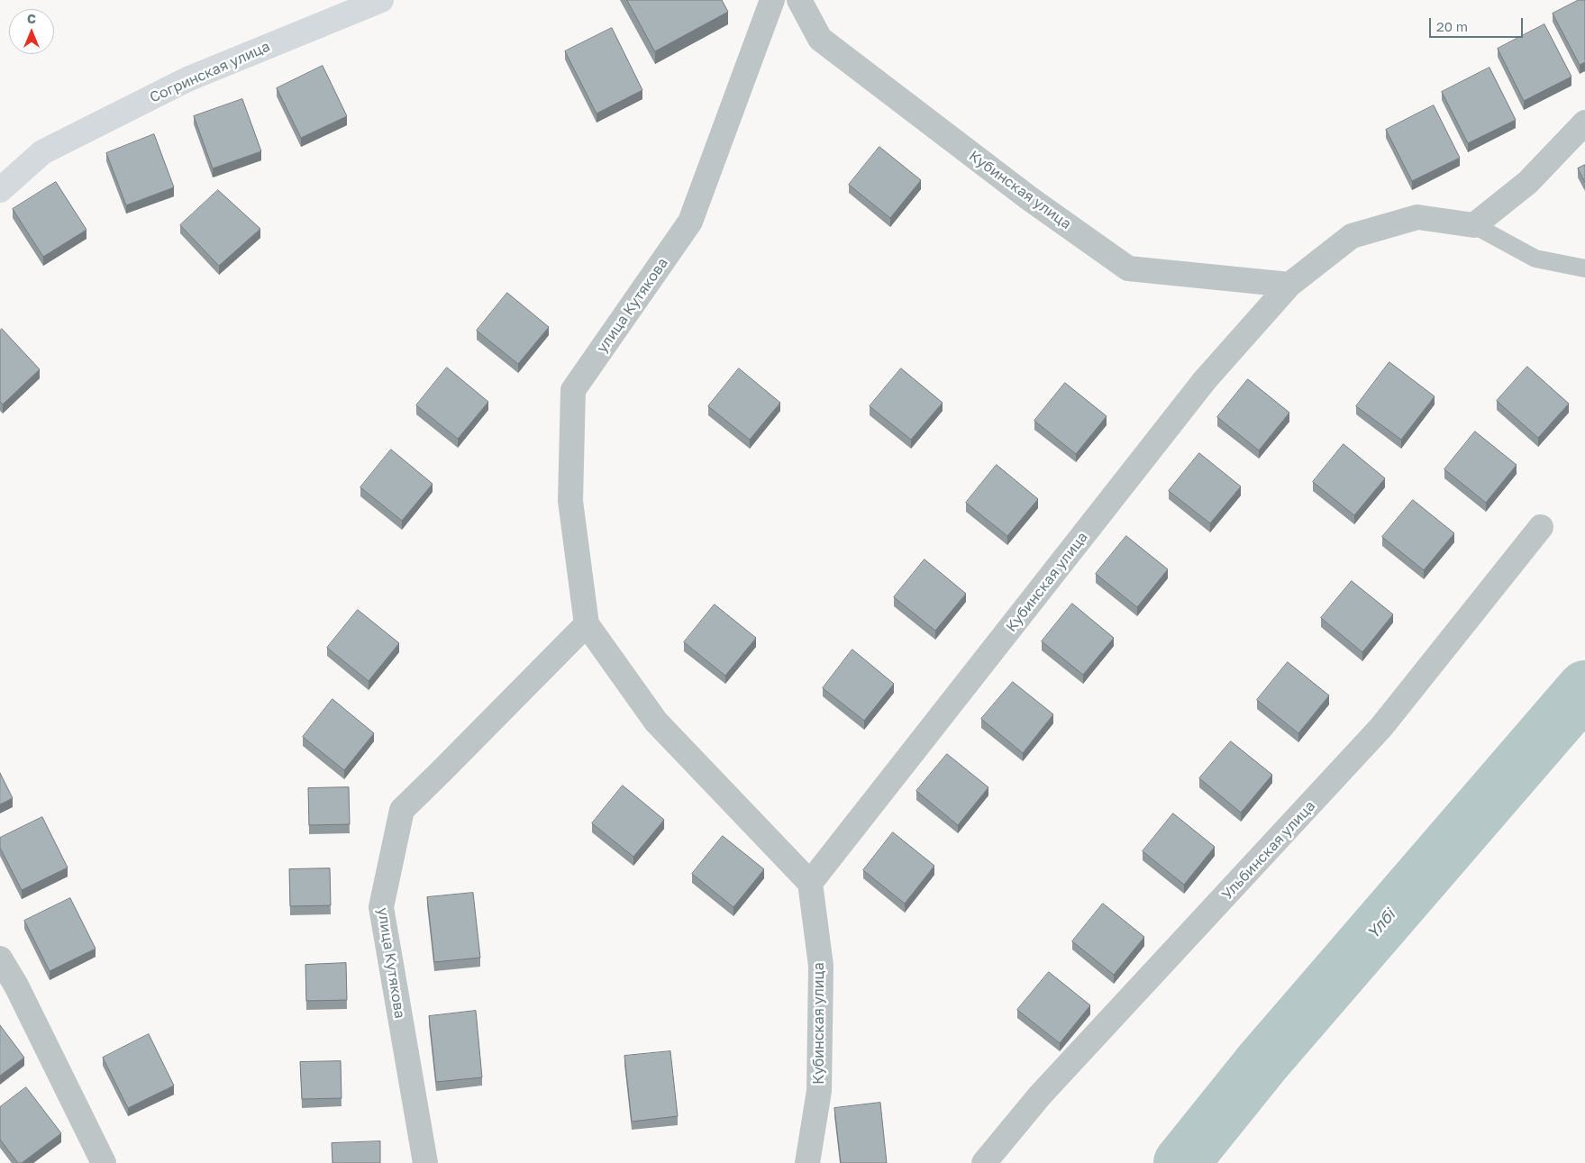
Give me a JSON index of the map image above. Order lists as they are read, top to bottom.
{
  "streets": {
    "main road": ["Согринская улица"],
    "street": ["Кубинская улица", "улица Кутякова", "Ульбинская улица"]
  },
  "crossings": [
    ["Кубинская улица", "улица Кутякова"]
  ],
  "water": ["Үлбі"],
  "scale_bar": "20 m",
  "north": "top"
}
